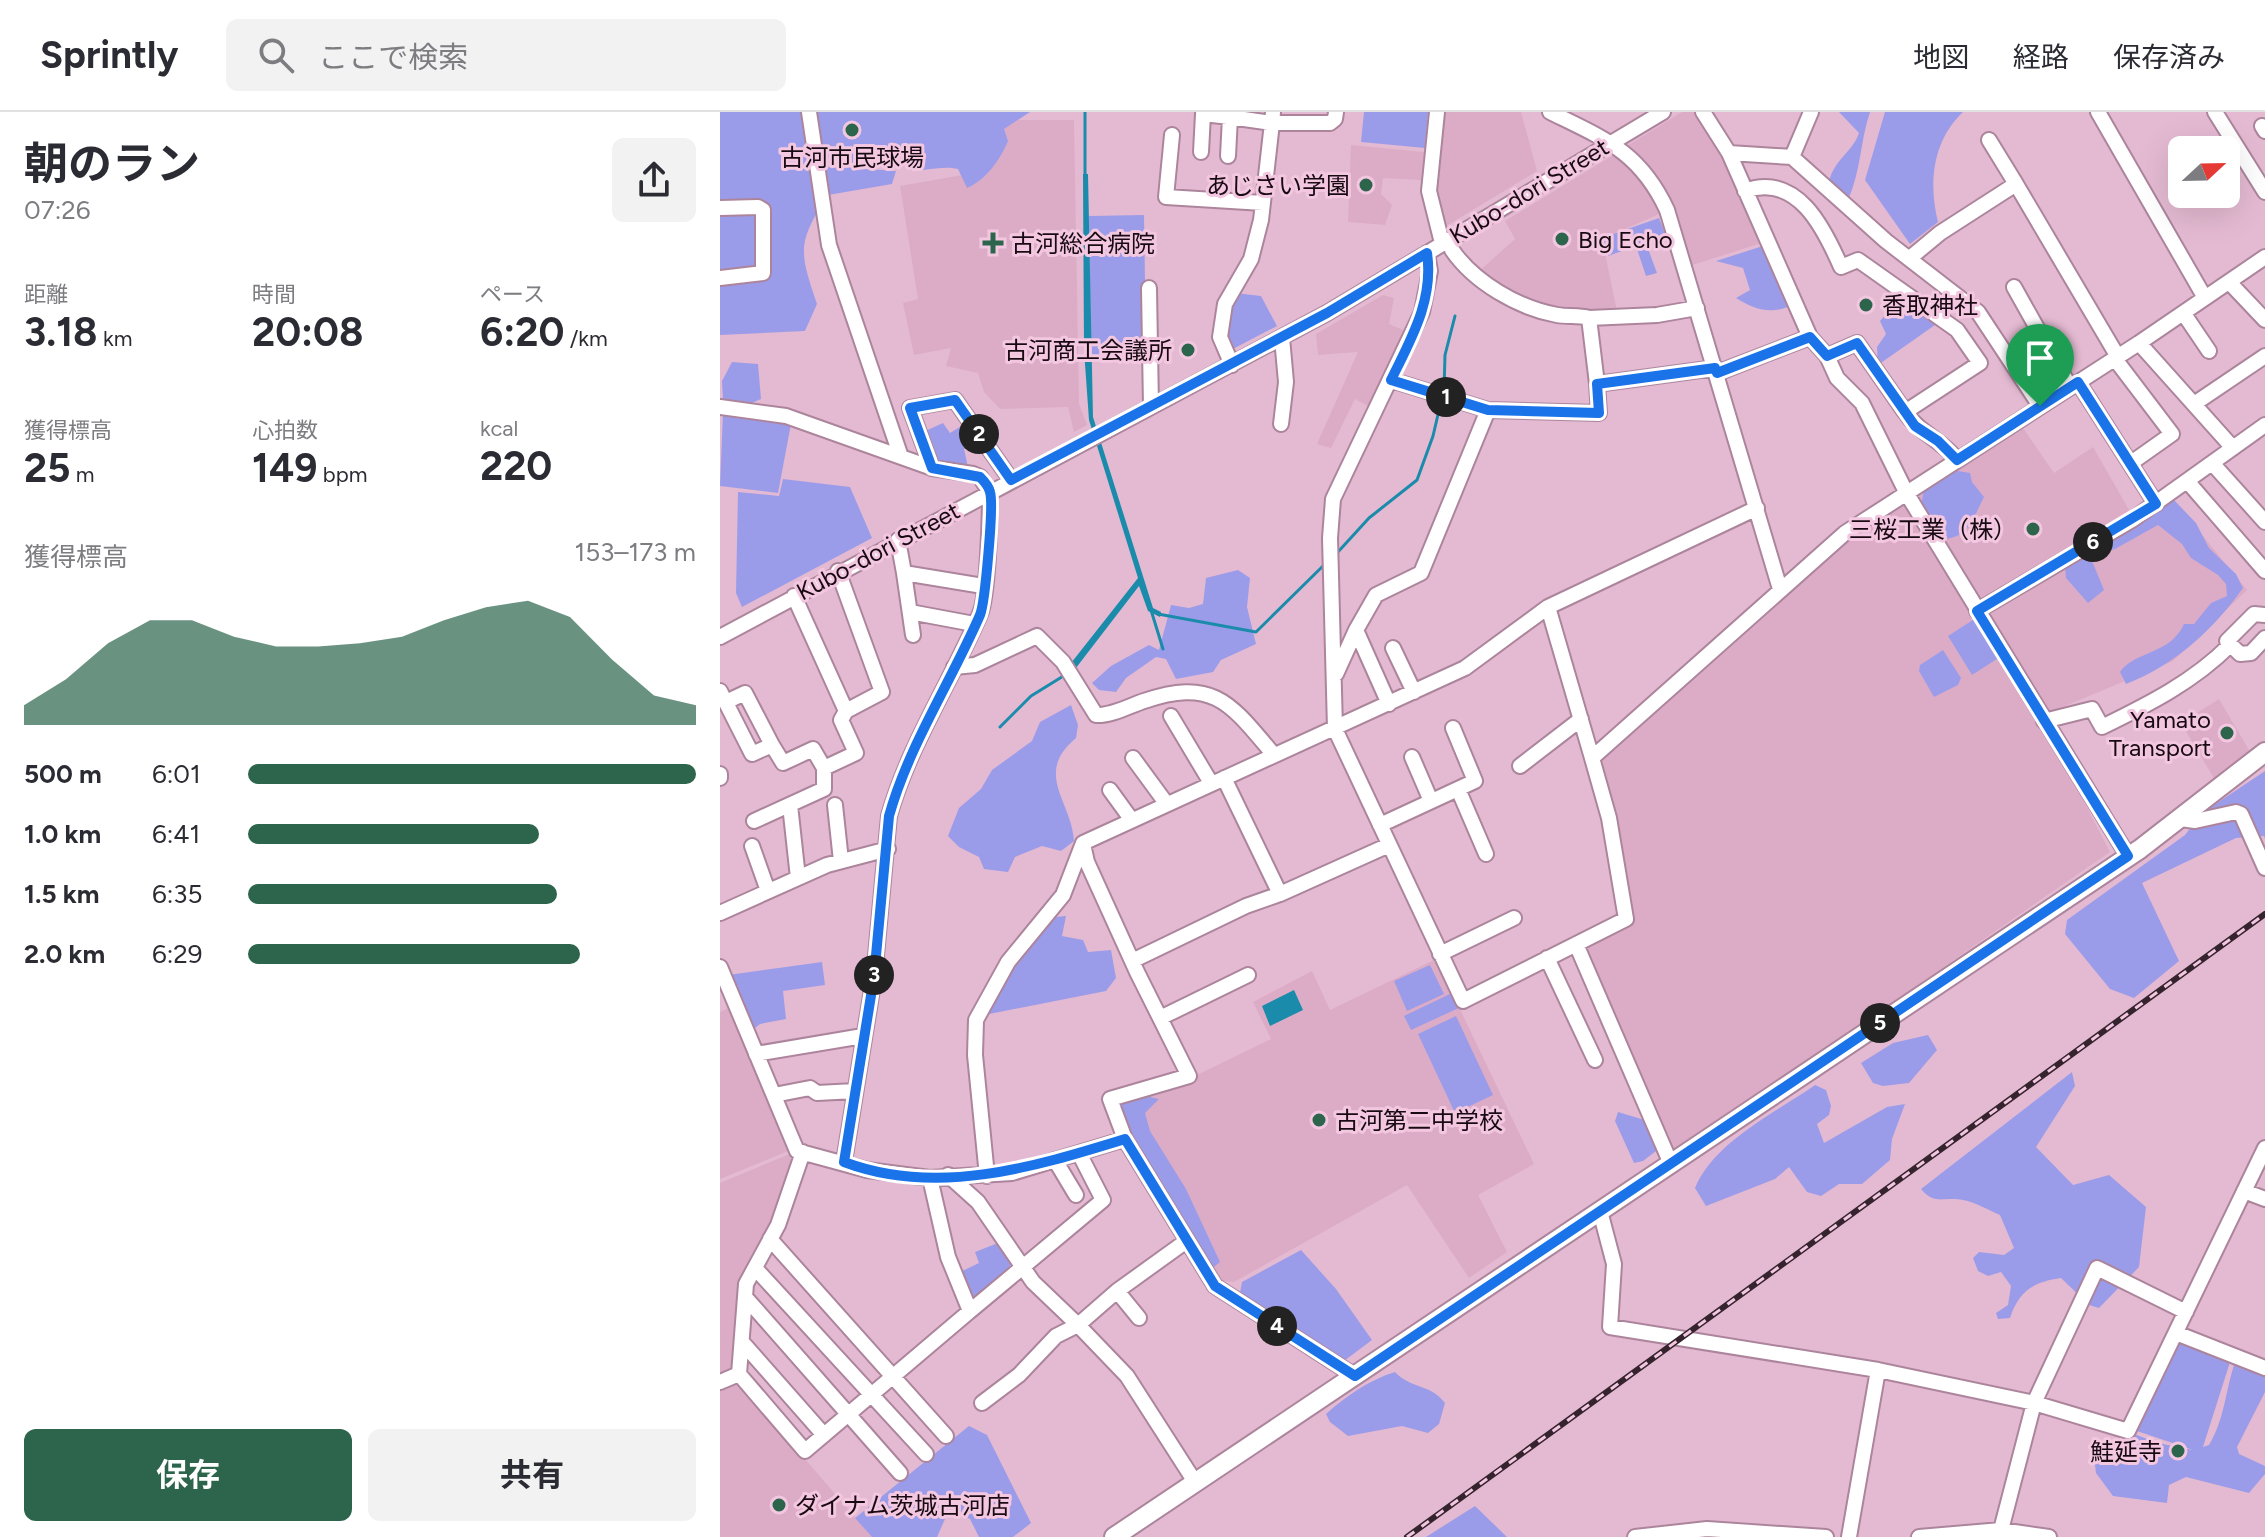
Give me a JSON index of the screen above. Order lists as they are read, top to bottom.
{
  "streets": {
    "street": ["Kubo-dori Street"]
  },
  "places": {
    "other": [
      "古河市民球場",
      "あじさい学園",
      "Big Echo",
      "香取神社",
      "古河商工会議所",
      "三桜工業（株）",
      "Yamato Transport",
      "古河第二中学校",
      "鮭延寺",
      "ダイナム茨城古河店"
    ],
    "health": ["古河総合病院"]
  },
  "north": "right",
  "page": {
    "header": "Sprintly",
    "search": "ここで検索",
    "nav": ["地図", "経路", "保存済み"],
    "heading": ["朝のラン", "07:26"],
    "stats": [
      ["距離", "3.18 km"],
      ["時間", "20:08"],
      ["ペース", "6:20 /km"],
      ["獲得標高", "25 m"],
      ["心拍数", "149 bpm"],
      ["kcal", "220"]
    ],
    "pins": [
      "1",
      "2",
      "6",
      "3",
      "5",
      "4"
    ],
    "chart": ["獲得標高", "153–173 m"],
    "list": [
      {
        "name": "500 m",
        "note": "6:01"
      },
      {
        "name": "1.0 km",
        "note": "6:41"
      },
      {
        "name": "1.5 km",
        "note": "6:35"
      },
      {
        "name": "2.0 km",
        "note": "6:29"
      }
    ],
    "buttons": ["保存", "共有"]
  }
}
